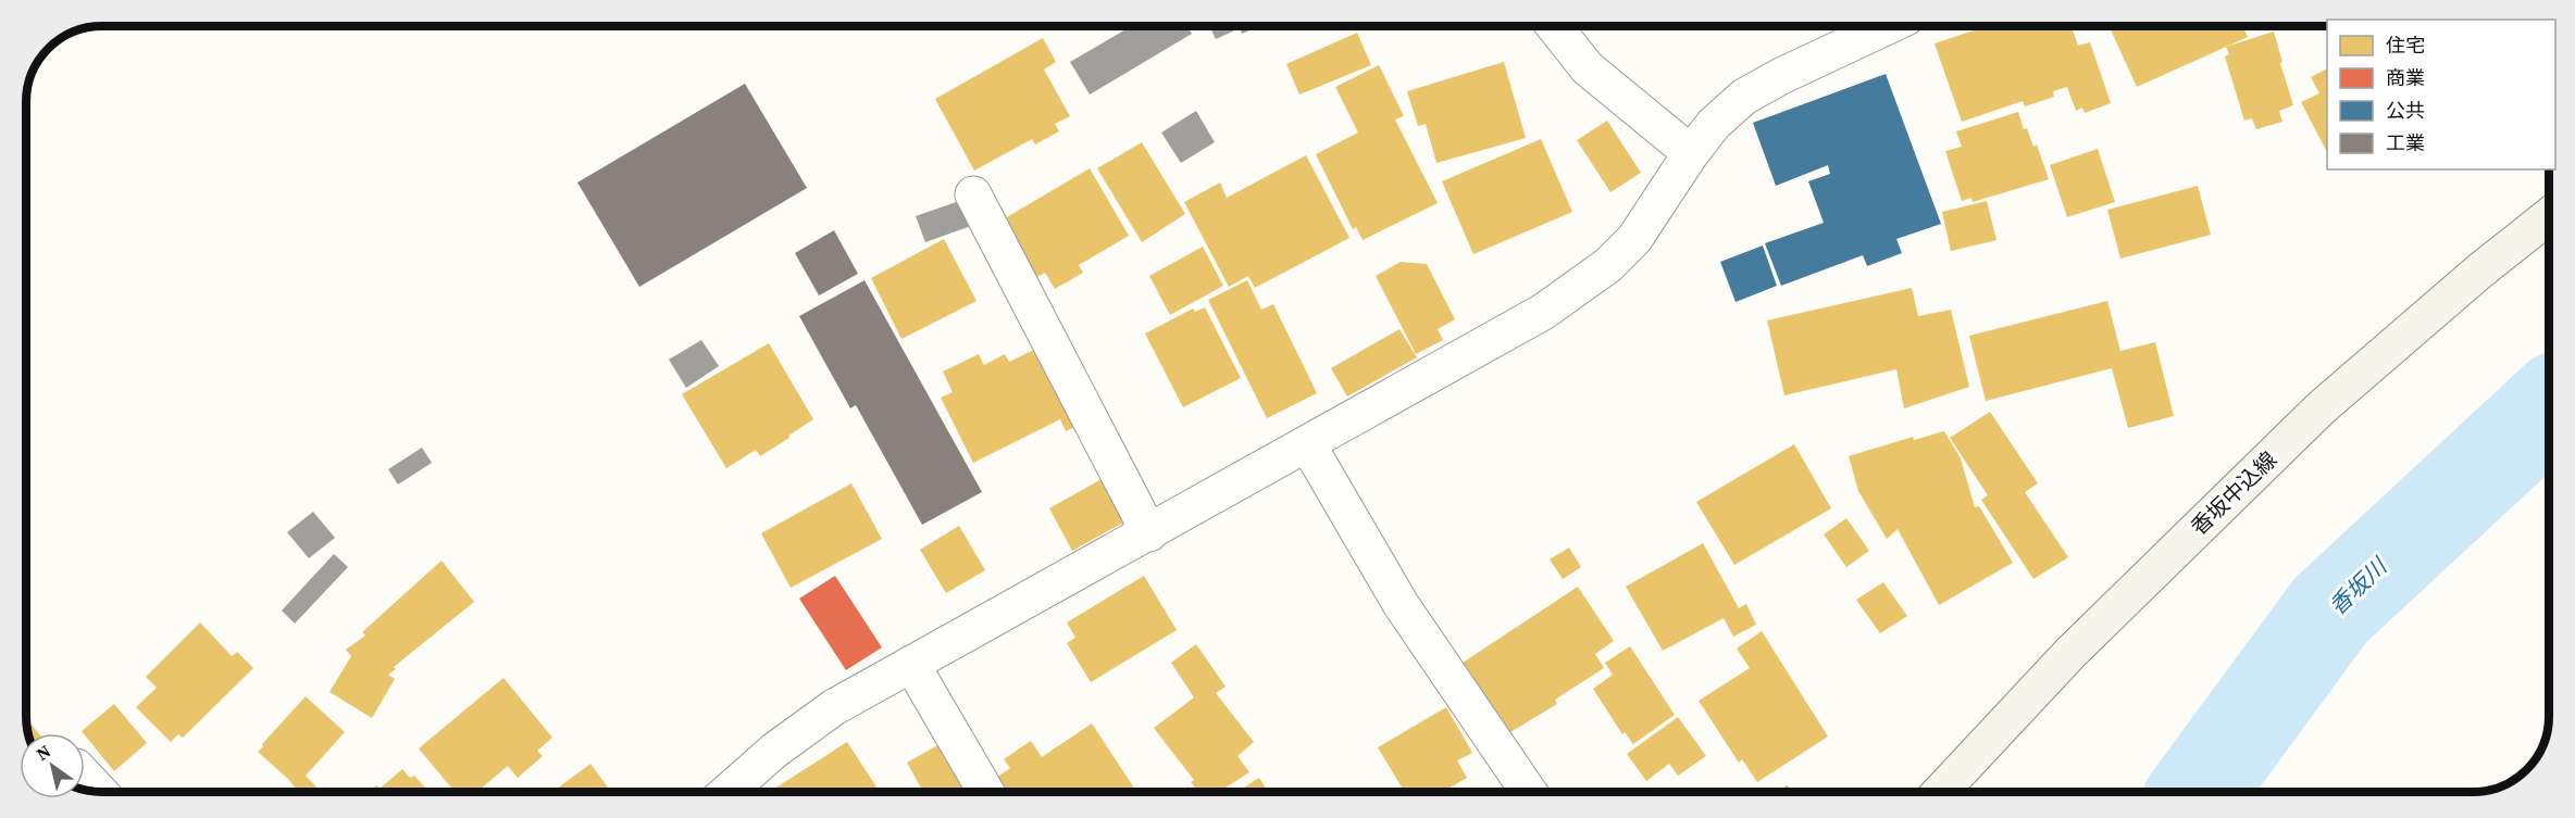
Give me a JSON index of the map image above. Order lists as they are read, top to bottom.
{
  "streets": {
    "main road": ["香坂中込線"]
  },
  "water": ["香坂川"],
  "legend": [
    "住宅",
    "商業",
    "公共",
    "工業"
  ],
  "north": "top left"
}
